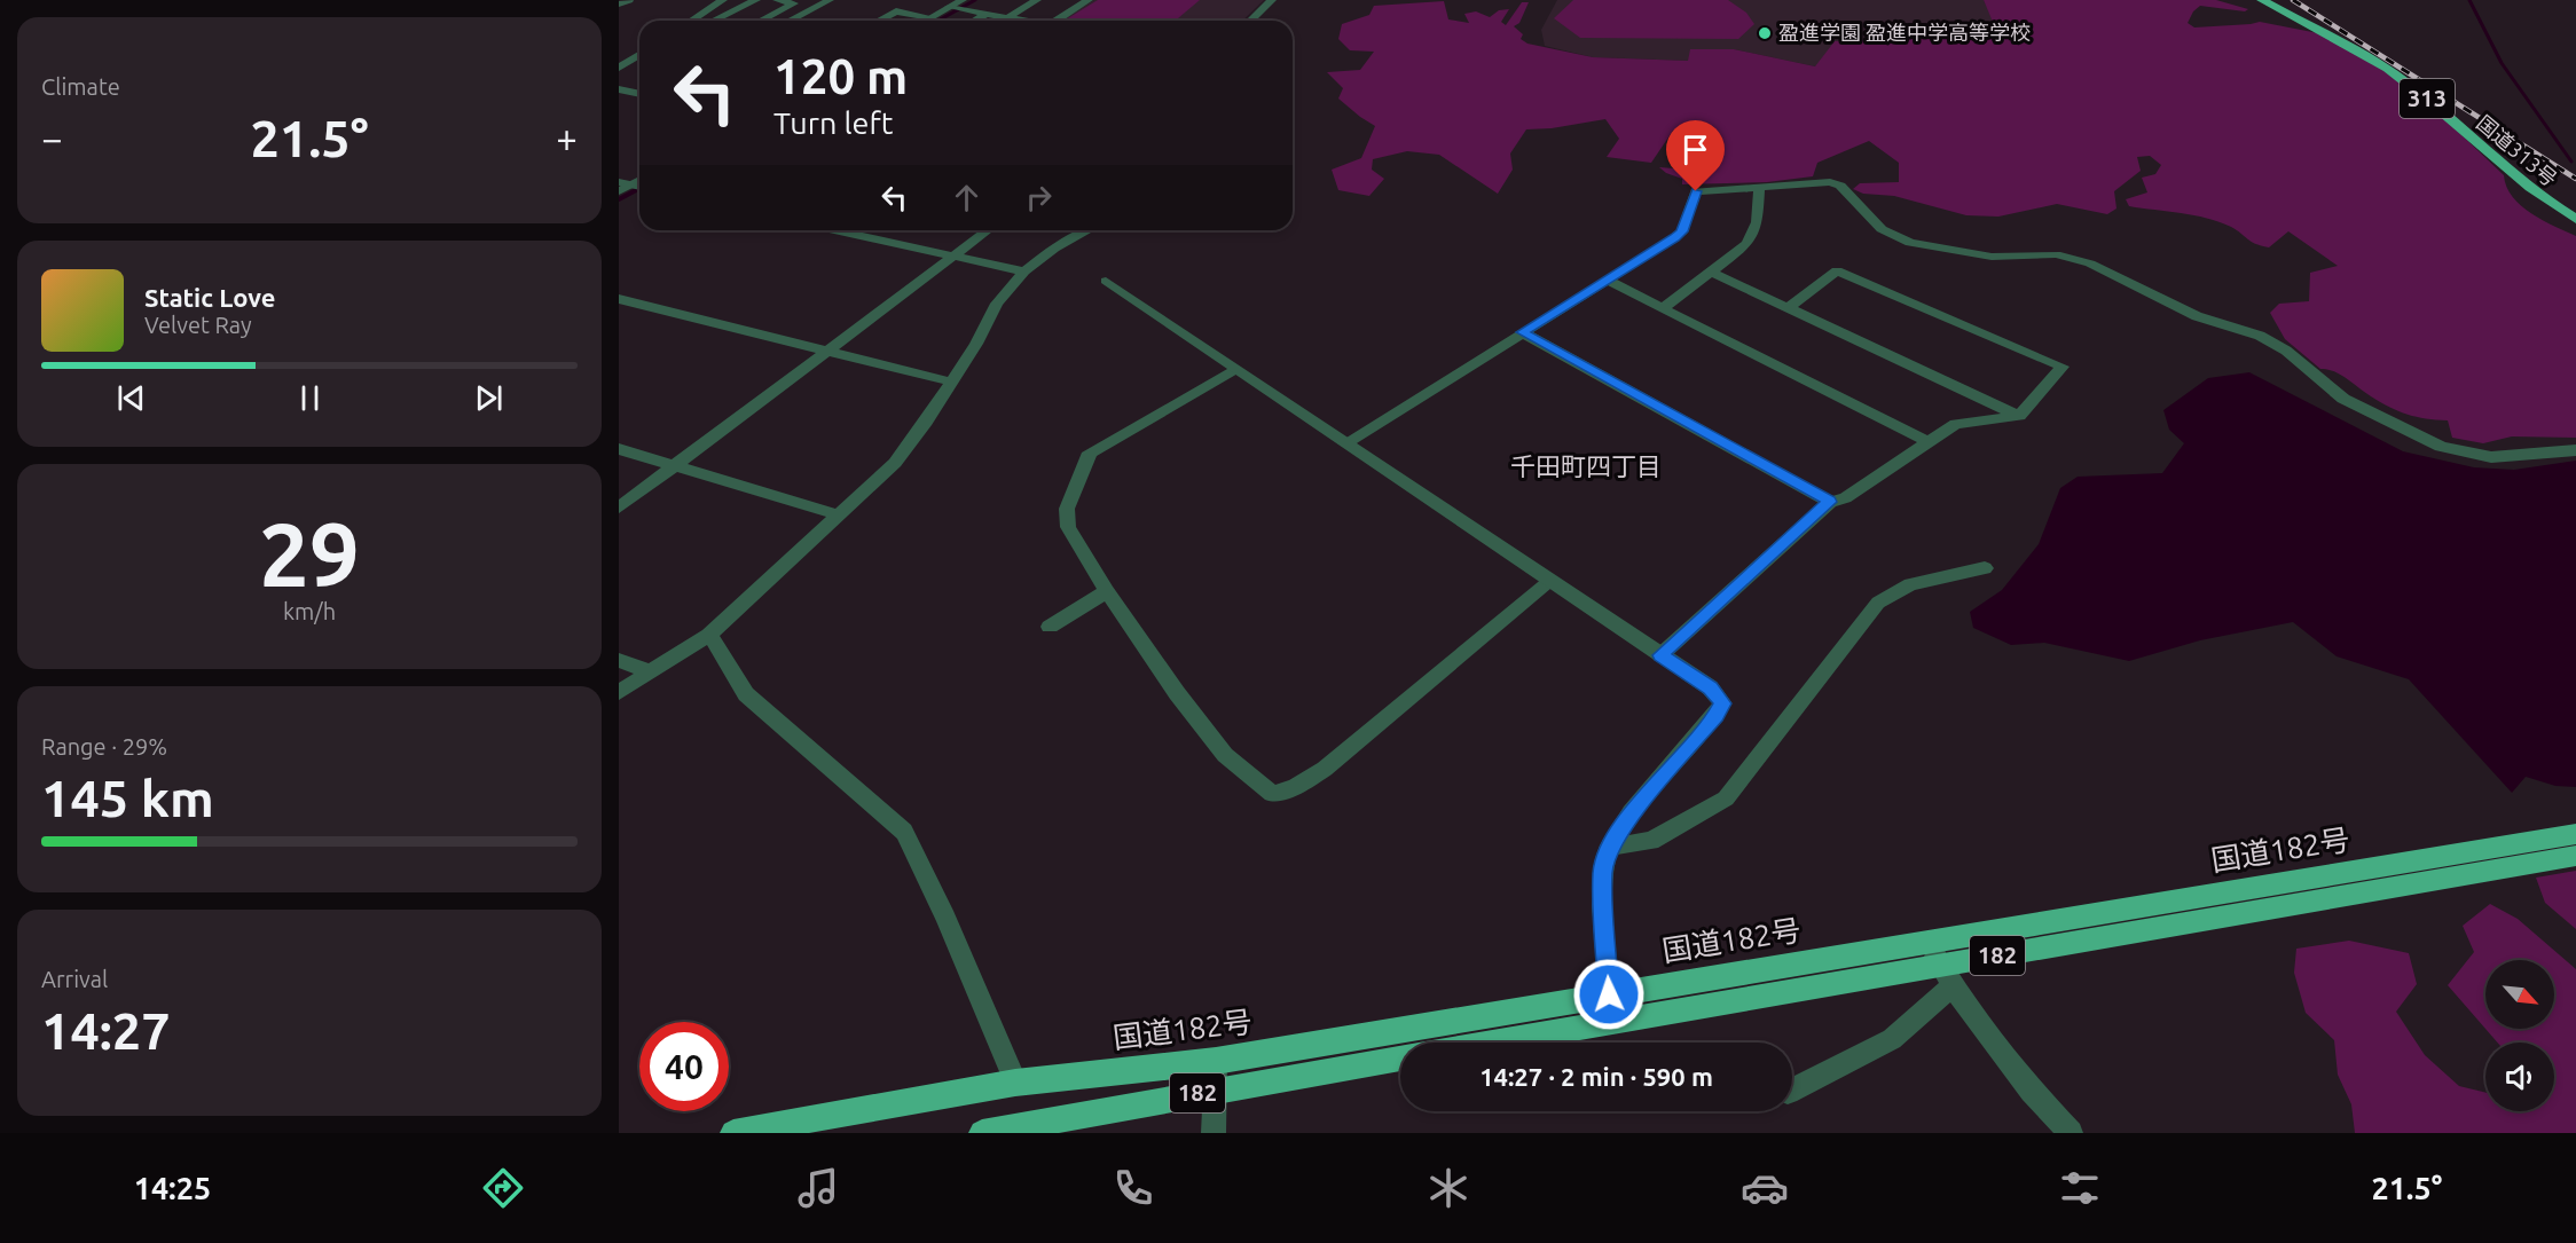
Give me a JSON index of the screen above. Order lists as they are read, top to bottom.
{
  "streets": {
    "highway": [
      "313",
      "国道313号",
      "国道182号",
      "182"
    ]
  },
  "districts": ["千田町四丁目"],
  "places": ["盈進学園 盈進中学高等学校"],
  "north": "bottom right",
  "page": {
    "tile": [
      "Climate",
      ["29", "km/h"],
      ["Range · 29%", "145 km"],
      ["Arrival", "14:27"]
    ],
    "turn": ["120 m", "Turn left"],
    "heat": ["−", "21.5°", "+"],
    "song": ["Static Love", "Velvet Ray"],
    "limit": "40",
    "trip": "14:27 · 2 min · 590 m",
    "tabs": ["14:25", "21.5°"]
  }
}
